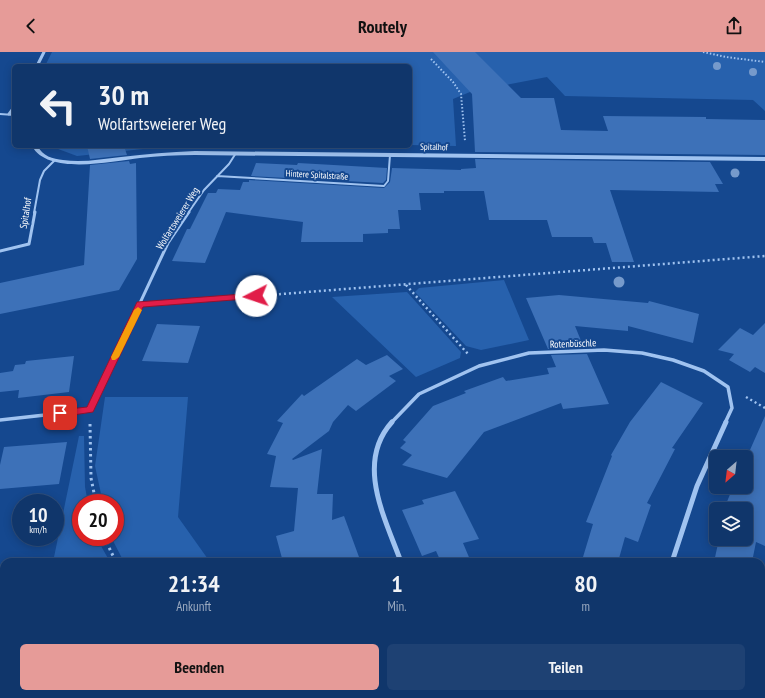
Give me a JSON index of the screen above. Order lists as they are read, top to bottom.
{
  "streets": {
    "street": ["Spitalhof", "Rotenbüschle"],
    "lane": ["Hintere Spitalstraße", "Wolfartsweierer Weg"]
  },
  "crossings": [
    ["Spitalhof", "Hintere Spitalstraße"],
    ["Spitalhof", "Wolfartsweierer Weg"],
    ["Hintere Spitalstraße", "Wolfartsweierer Weg"]
  ],
  "north": "bottom left",
  "page": {
    "header": "Routely",
    "turn": ["30 m", "Wolfartsweierer Weg"],
    "speed": "10 km/h",
    "limit": "20",
    "eta": [
      "21:34",
      "Ankunft",
      "1",
      "Min.",
      "80",
      "m"
    ],
    "buttons": ["Beenden", "Teilen"]
  }
}
